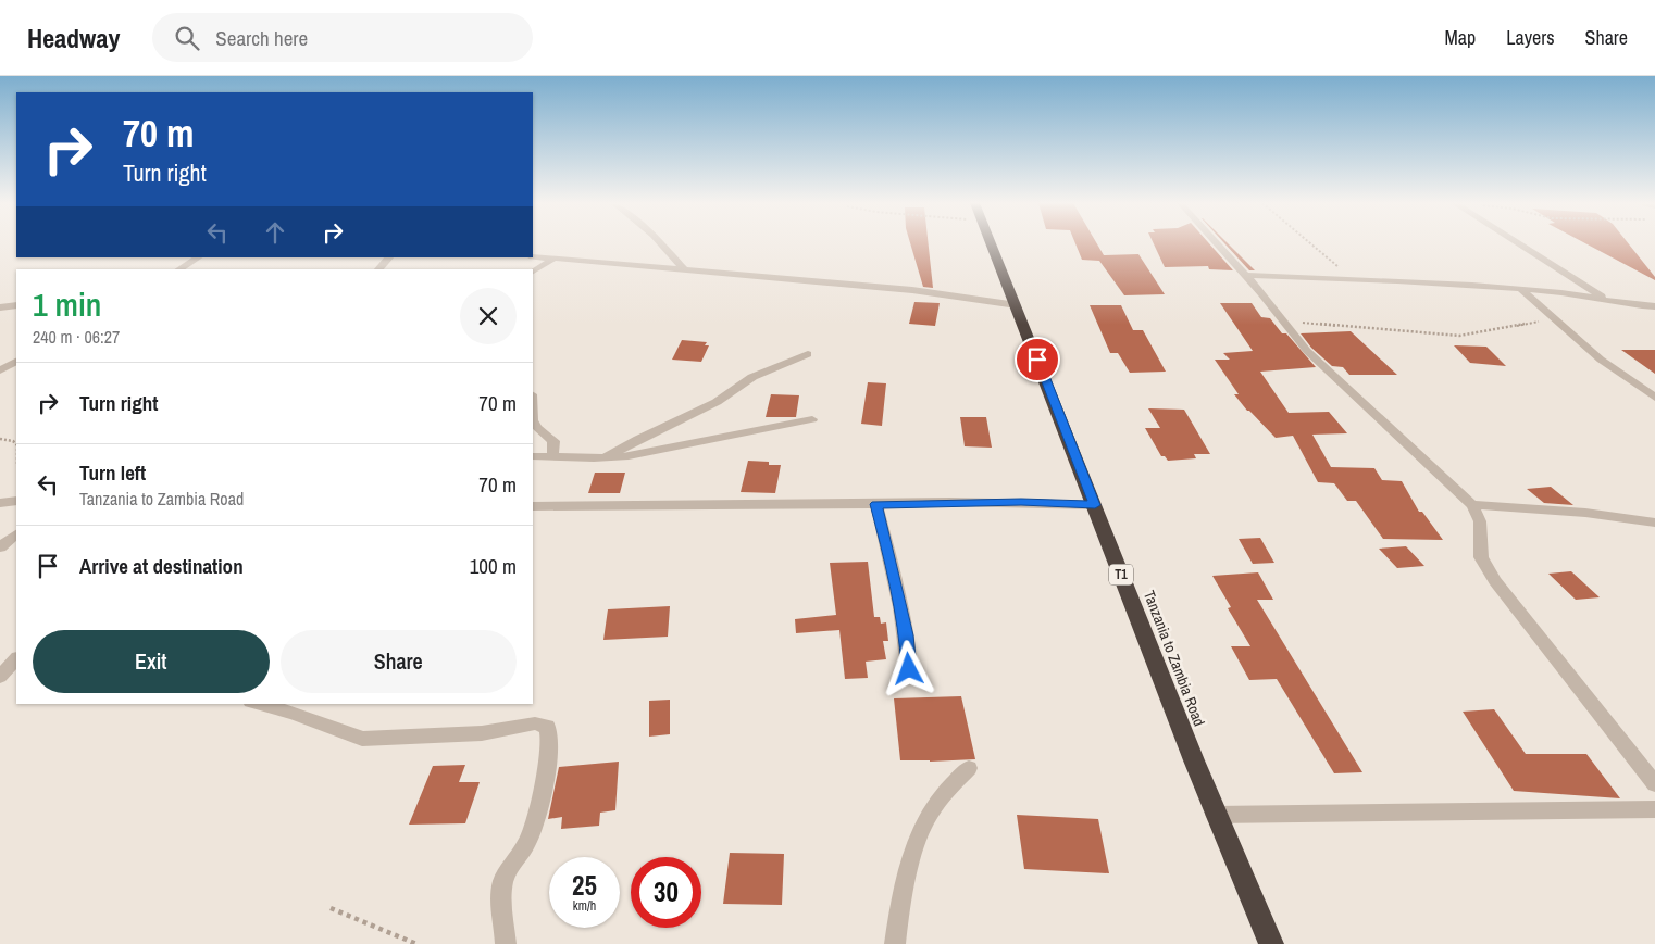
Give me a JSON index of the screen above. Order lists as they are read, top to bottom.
{
  "streets": {
    "highway": ["T1", "Tanzania to Zambia Road"]
  },
  "page": {
    "header": "Headway",
    "search": "Search here",
    "nav": ["Map", "Layers", "Share"],
    "turn": ["70 m", "Turn right"],
    "heading": ["1 min", "240 m · 06:27"],
    "list": [
      {
        "name": "Turn right",
        "value": "70 m"
      },
      {
        "name": "Turn left",
        "note": "Tanzania to Zambia Road",
        "value": "70 m"
      },
      {
        "name": "Arrive at destination",
        "value": "100 m"
      }
    ],
    "buttons": ["Exit", "Share"],
    "speed": "25 km/h",
    "limit": "30"
  }
}
